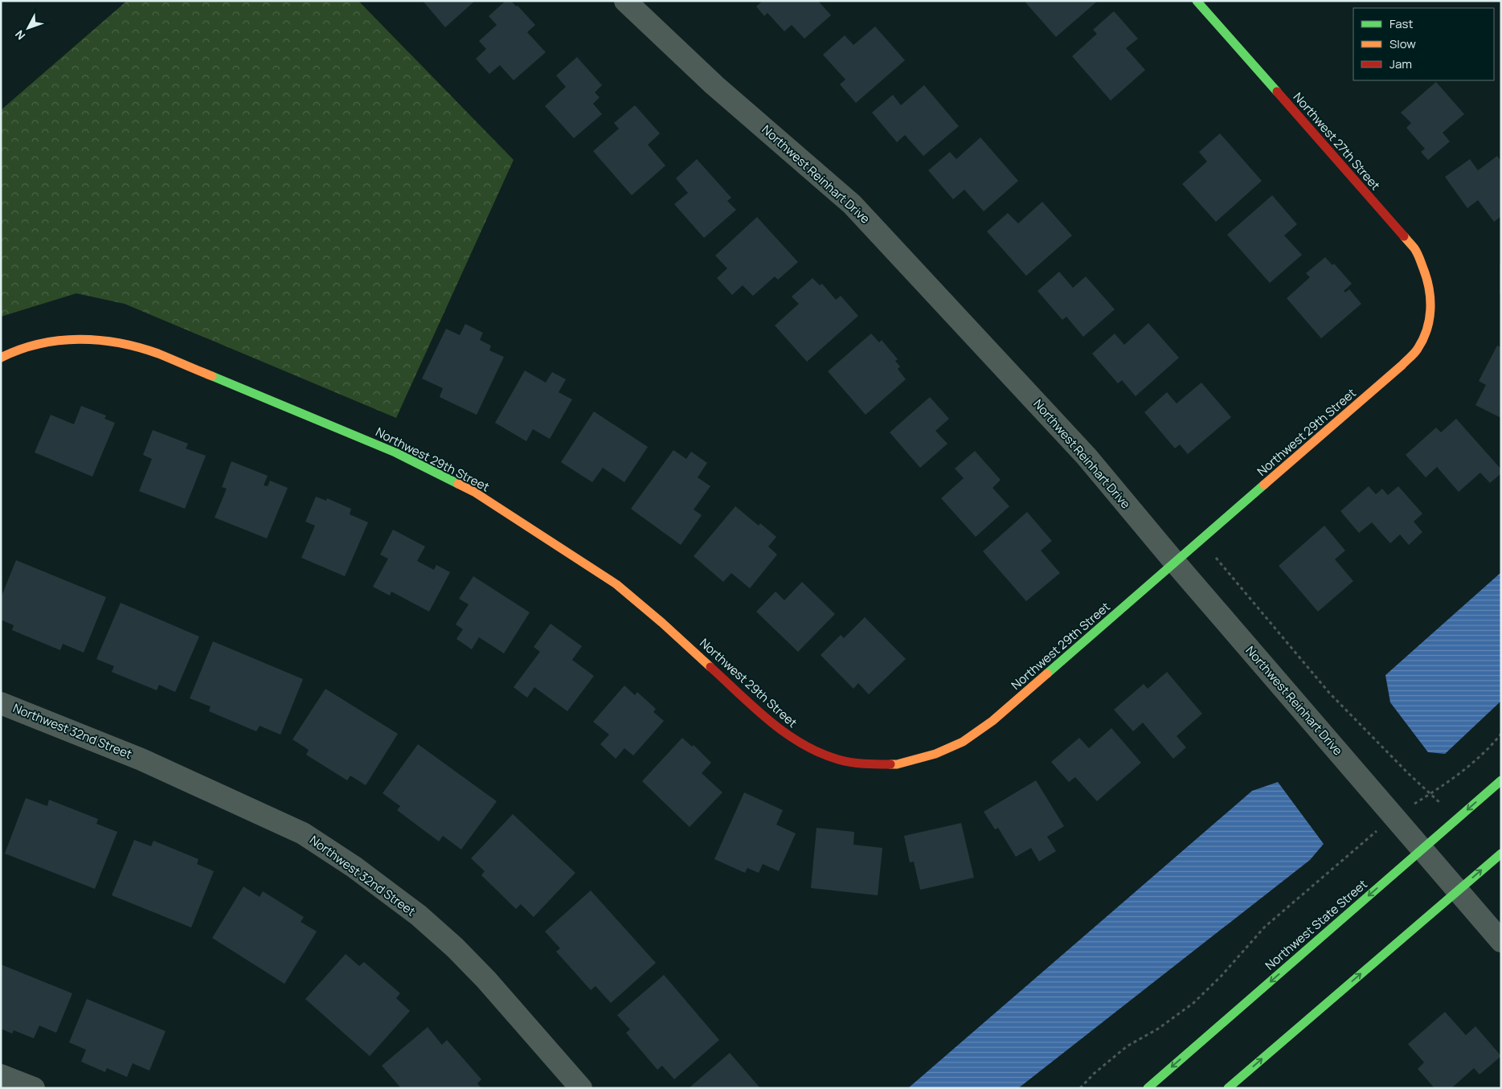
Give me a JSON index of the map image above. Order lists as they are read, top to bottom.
{
  "streets": {
    "street": [
      "Northwest 27th Street",
      "Northwest Reinhart Drive",
      "Northwest 29th Street",
      "Northwest 32nd Street",
      "Northwest State Street"
    ]
  },
  "crossings": [
    ["Northwest 27th Street", "Northwest 29th Street"],
    ["Northwest Reinhart Drive", "Northwest 29th Street"],
    ["Northwest Reinhart Drive", "Northwest State Street"]
  ],
  "legend": ["Fast", "Slow", "Jam"],
  "north": "bottom left"
}
